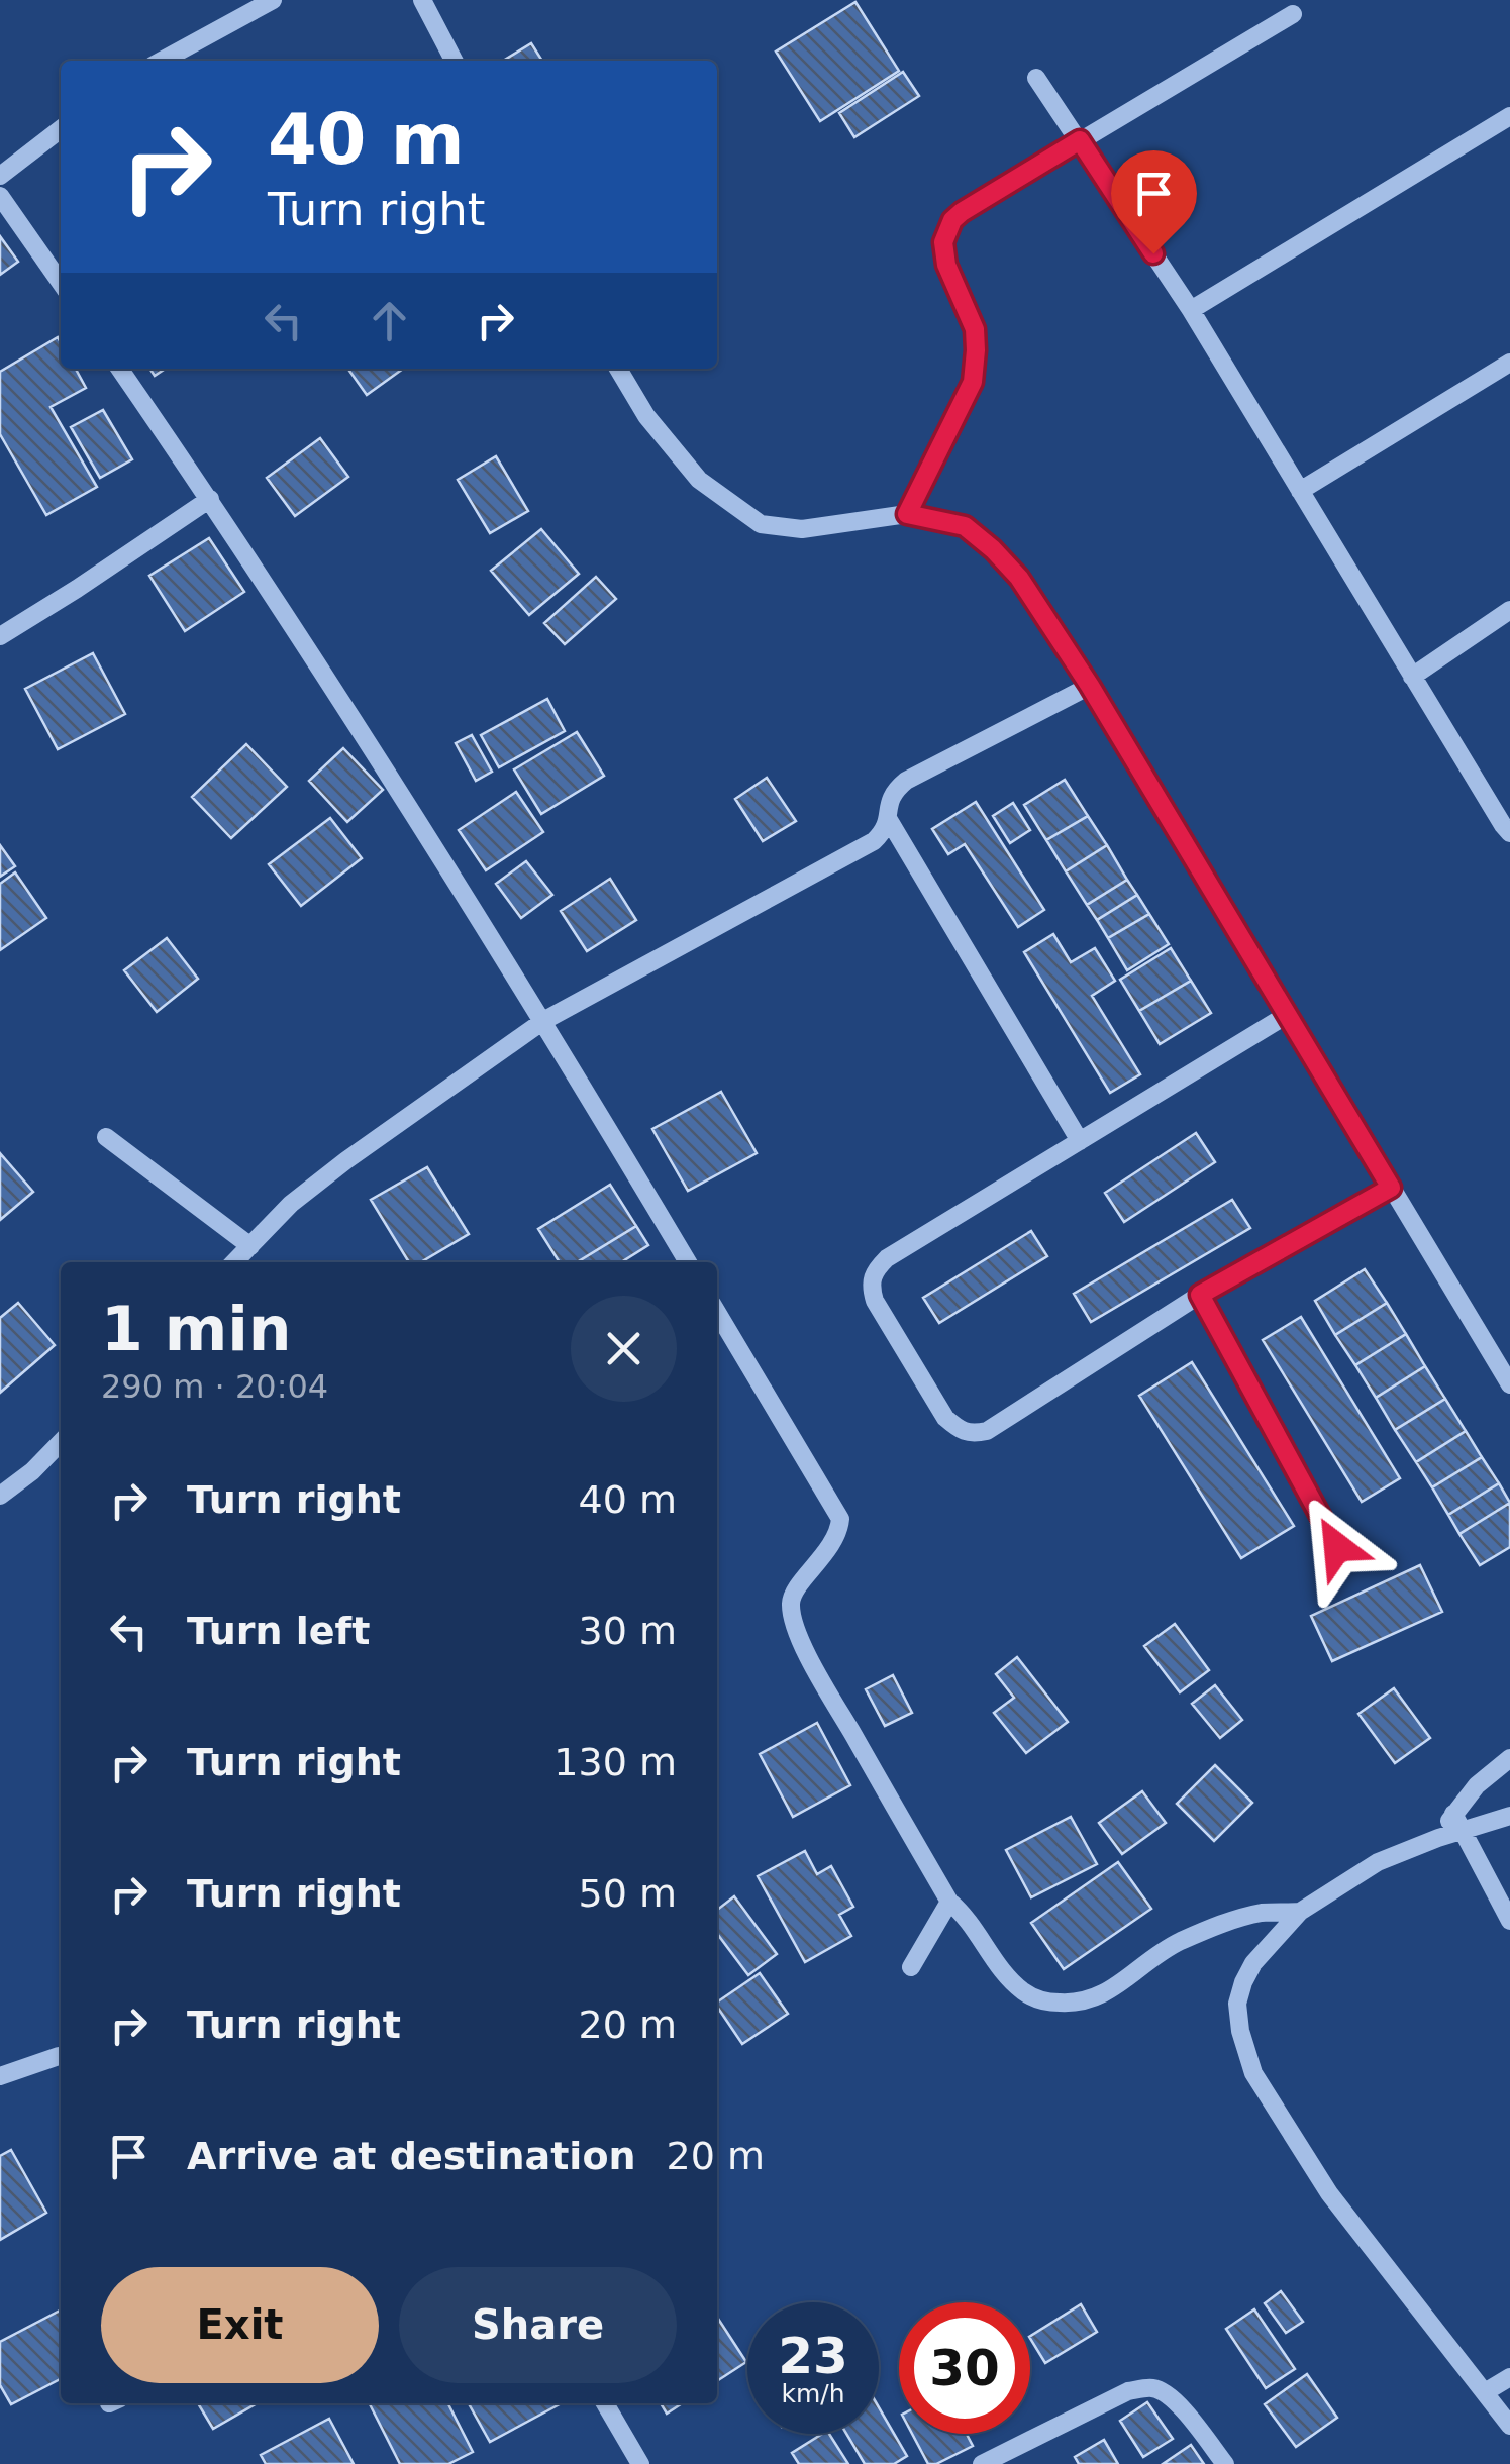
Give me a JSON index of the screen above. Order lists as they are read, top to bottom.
{
  "page": {
    "turn": ["40 m", "Turn right"],
    "heading": ["1 min", "290 m · 20:04"],
    "list": [
      {
        "name": "Turn right",
        "value": "40 m"
      },
      {
        "name": "Turn left",
        "value": "30 m"
      },
      {
        "name": "Turn right",
        "value": "130 m"
      },
      {
        "name": "Turn right",
        "value": "50 m"
      },
      {
        "name": "Turn right",
        "value": "20 m"
      },
      {
        "name": "Arrive at destination",
        "value": "20 m"
      }
    ],
    "buttons": ["Exit", "Share"],
    "speed": "23 km/h",
    "limit": "30"
  }
}
